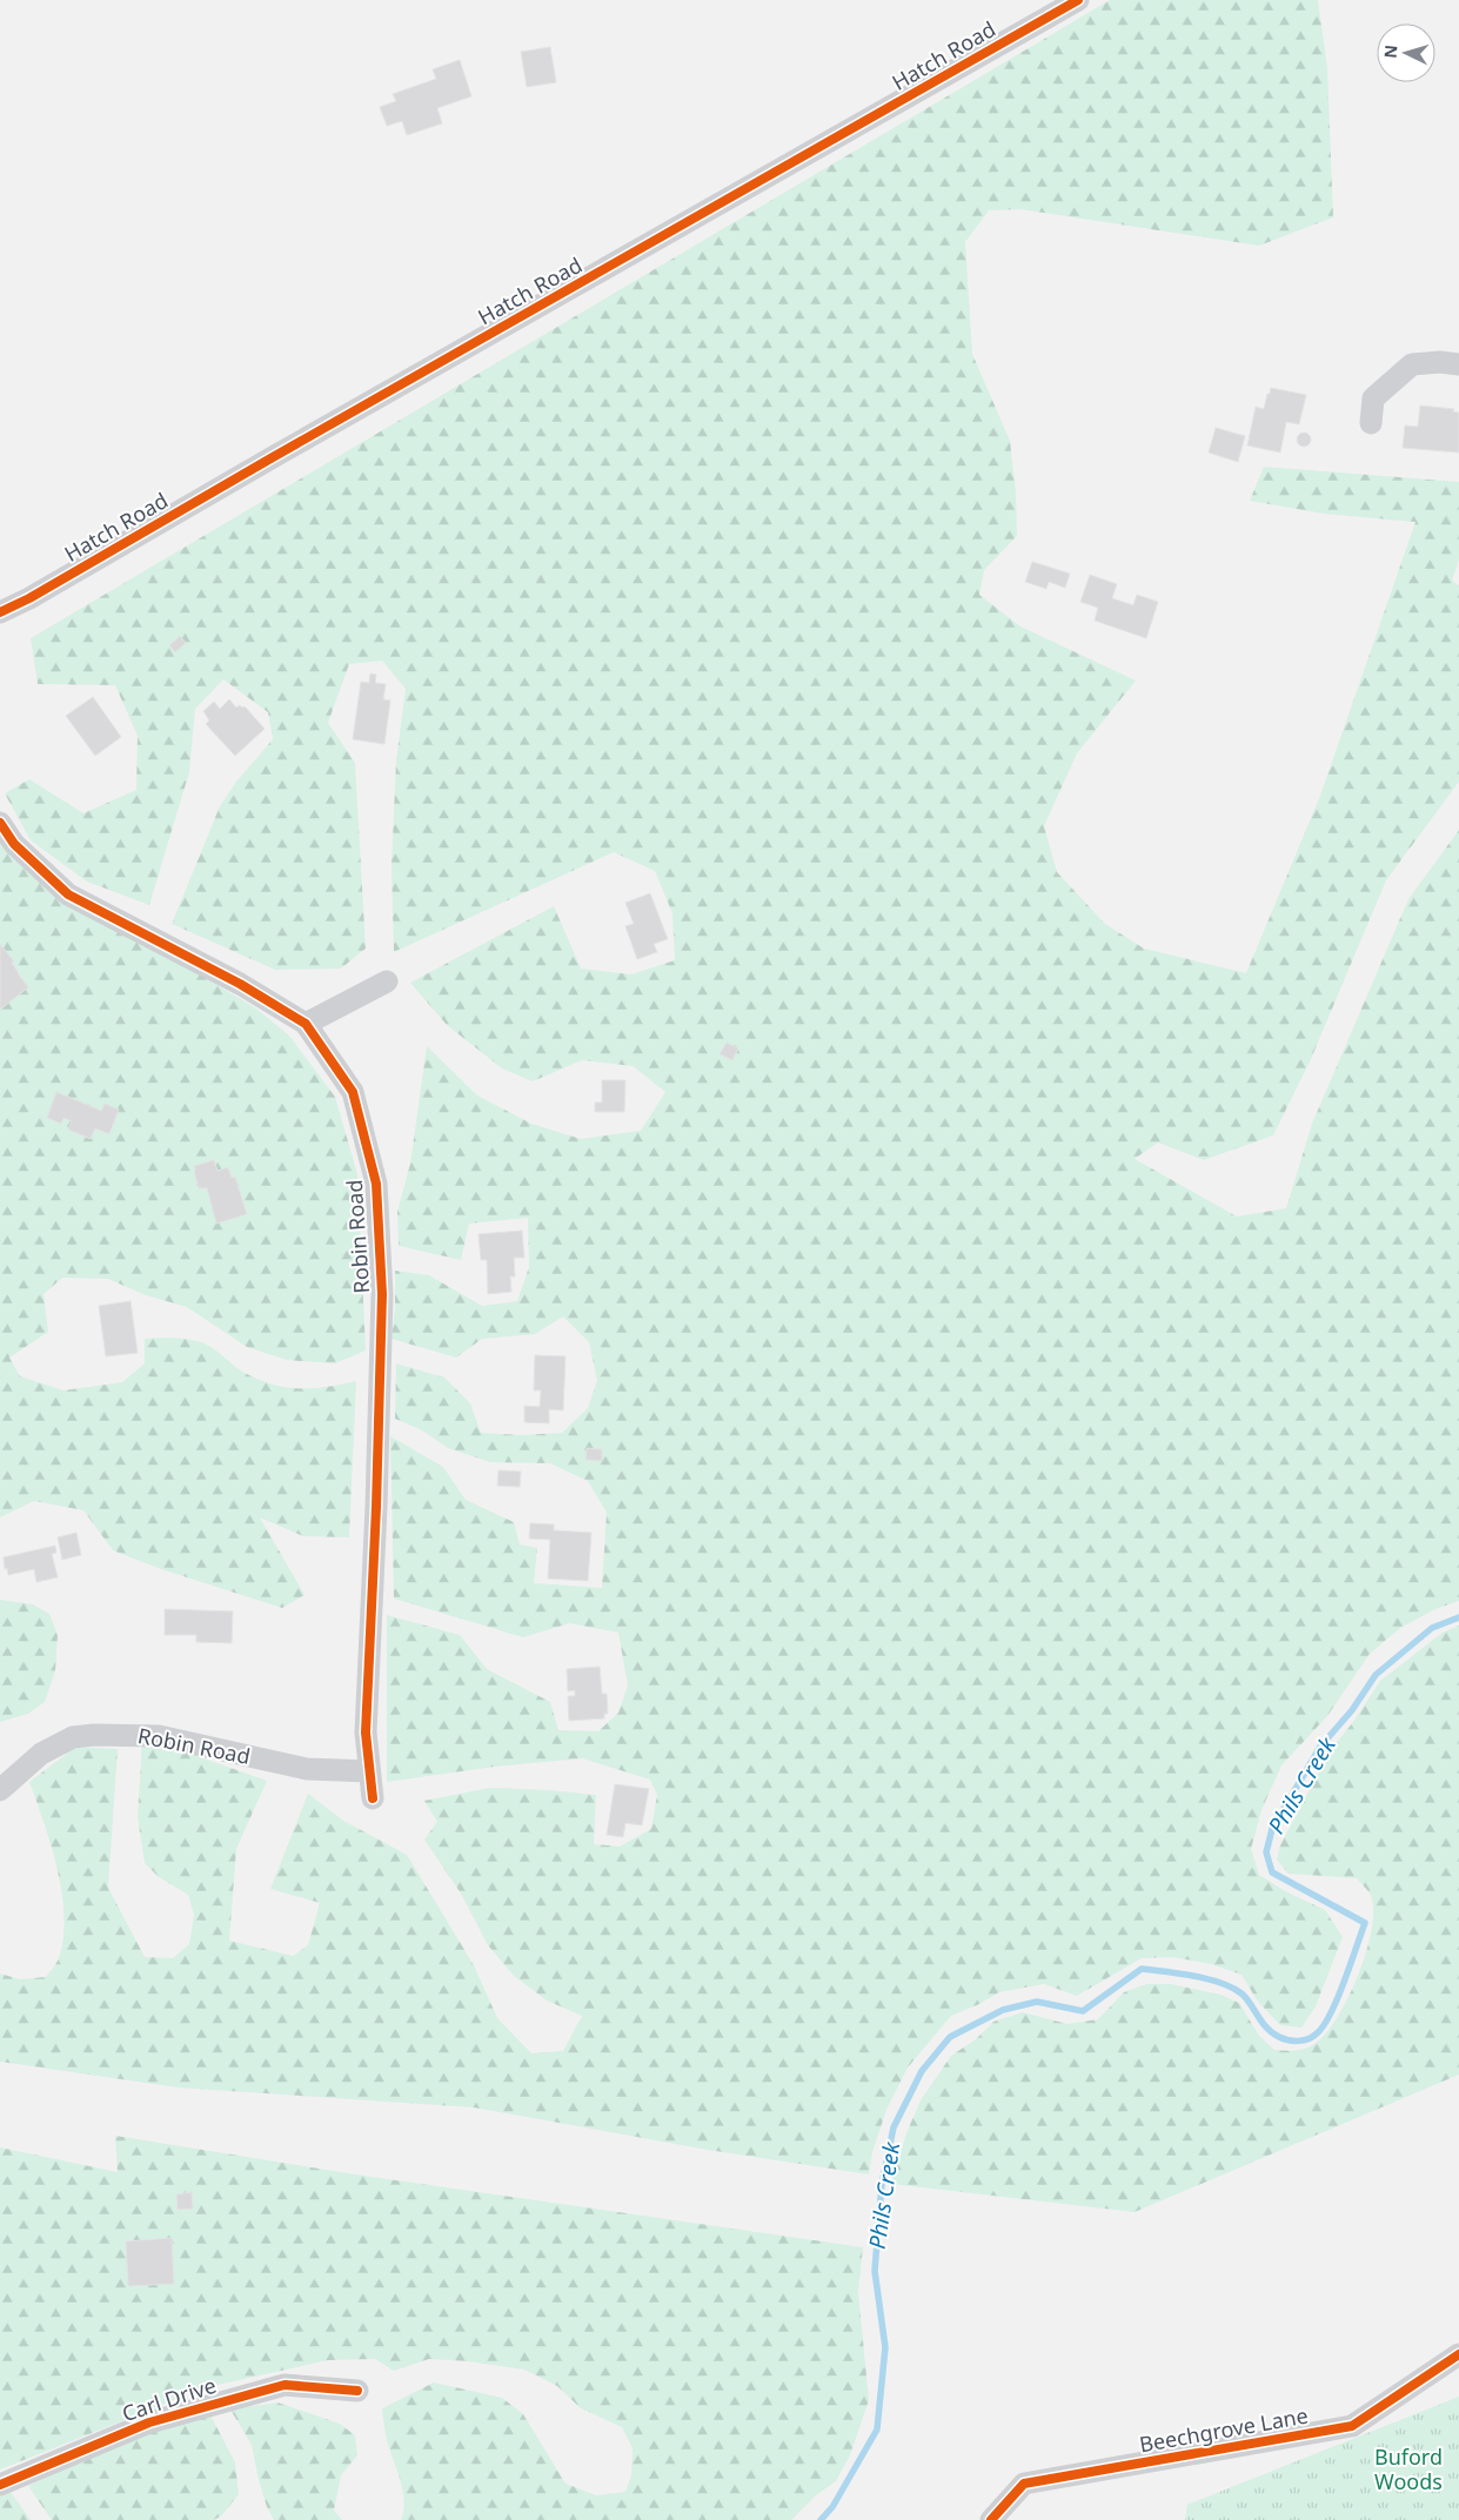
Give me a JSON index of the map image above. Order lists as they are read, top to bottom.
{
  "streets": {
    "street": [
      "Hatch Road",
      "Robin Road",
      "Carl Drive",
      "Beechgrove Lane"
    ]
  },
  "water": ["Phils Creek"],
  "parks": ["Buford Woods"],
  "north": "left"
}
